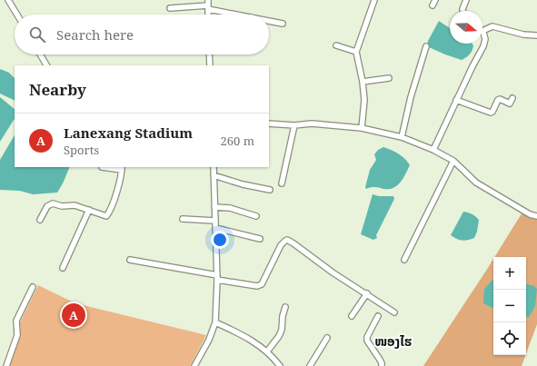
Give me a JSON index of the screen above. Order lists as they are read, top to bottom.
{
  "districts": ["ໜອງໄຮ"],
  "north": "right",
  "page": {
    "search": "Search here",
    "heading": "Nearby",
    "list": [
      {
        "mark": "A",
        "name": "Lanexang Stadium",
        "note": "Sports",
        "value": "260 m"
      }
    ],
    "map_buttons": ["+", "−"],
    "pins": "A"
  }
}
